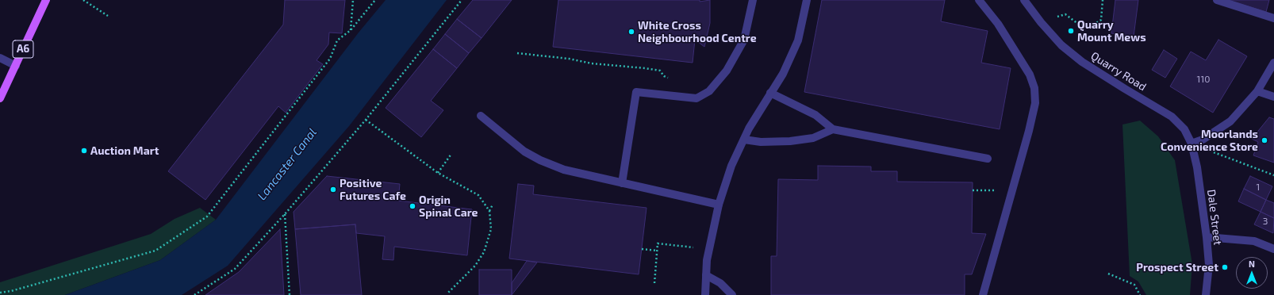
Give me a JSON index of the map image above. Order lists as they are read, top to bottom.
{
  "streets": {
    "main road": ["A6"],
    "street": ["Quarry Road", "Dale Street"]
  },
  "crossings": [
    ["Quarry Road", "Dale Street"]
  ],
  "water": ["Lancaster Canal"],
  "places": [
    "Quarry Mount Mews",
    "White Cross Neighbourhood Centre",
    "Moorlands Convenience Store",
    "Auction Mart",
    "Positive Futures Cafe",
    "Origin Spinal Care",
    "Prospect Street"
  ],
  "house_numbers": ["110", "1", "3"],
  "north": "top"
}
